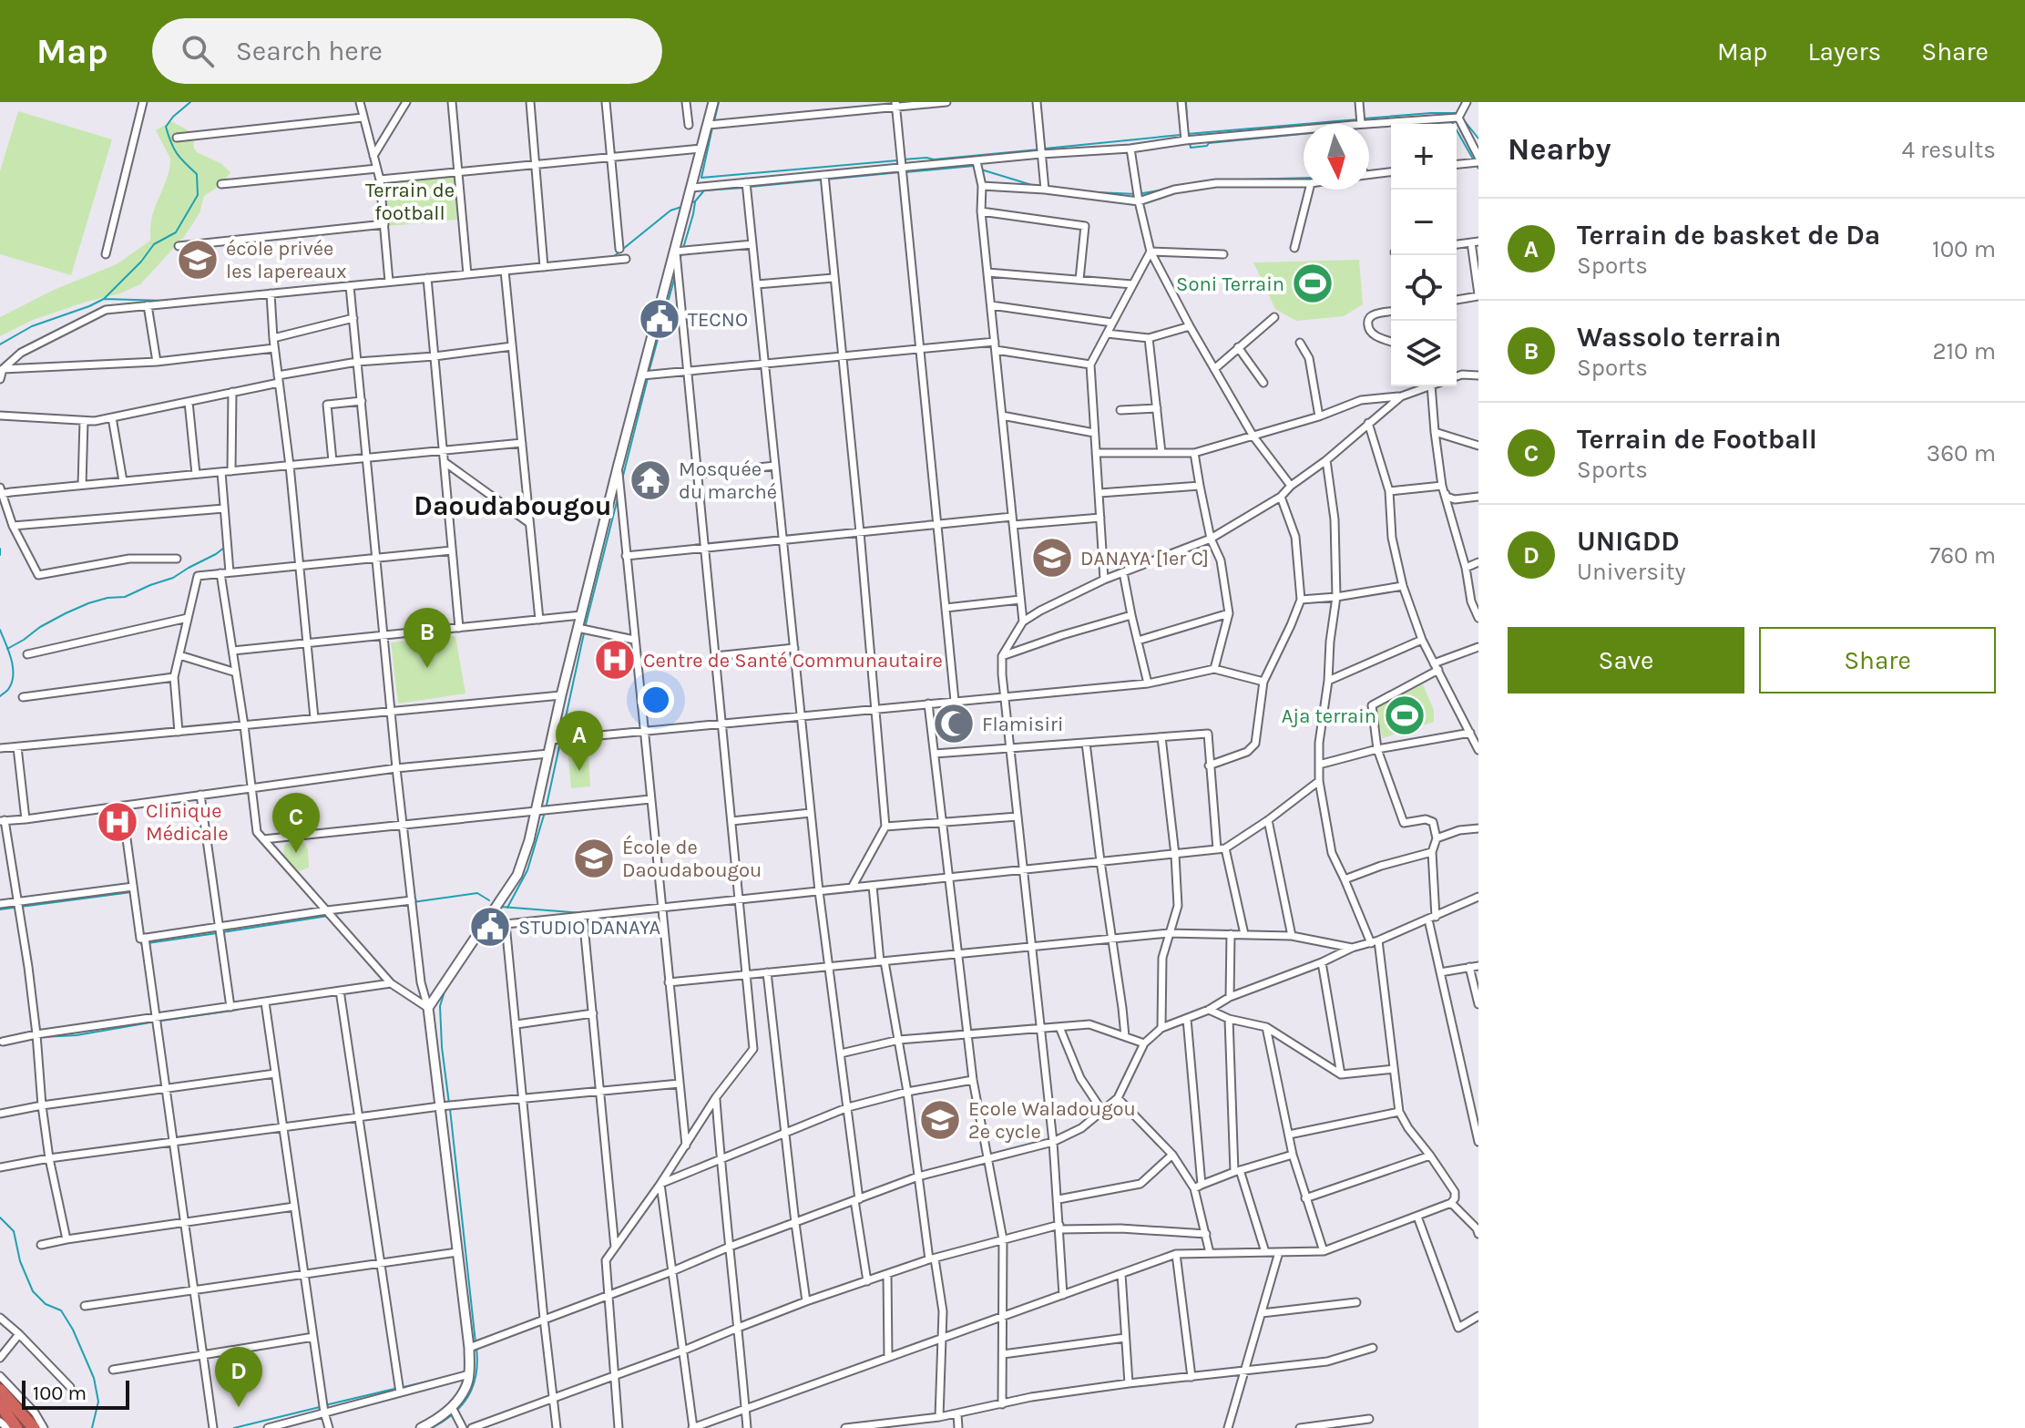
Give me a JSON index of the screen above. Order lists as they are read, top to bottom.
{
  "districts": ["Daoudabougou"],
  "parks": ["Terrain de football"],
  "places": {
    "school or university": [
      "école privée les lapereaux",
      "DANAYA [1er C]",
      "École de Daoudabougou",
      "Ecole Waladougou 2e cycle"
    ],
    "sports": ["Soni Terrain", "Aja terrain"],
    "public building": ["TECNO", "STUDIO DANAYA"],
    "temple": ["Mosquée du marché"],
    "hospital": ["Centre de Santé Communautaire", "Clinique Médicale"],
    "mosque": ["Flamisiri"]
  },
  "scale_bar": "100 m",
  "north": "bottom",
  "page": {
    "header": "Map",
    "search": "Search here",
    "nav": ["Map", "Layers", "Share"],
    "heading": ["Nearby", "4 results"],
    "map_buttons": ["+", "−"],
    "list": [
      {
        "mark": "A",
        "name": "Terrain de basket de Da",
        "note": "Sports",
        "value": "100 m"
      },
      {
        "mark": "B",
        "name": "Wassolo terrain",
        "note": "Sports",
        "value": "210 m"
      },
      {
        "mark": "C",
        "name": "Terrain de Football",
        "note": "Sports",
        "value": "360 m"
      },
      {
        "mark": "D",
        "name": "UNIGDD",
        "note": "University",
        "value": "760 m"
      }
    ],
    "buttons": ["Save", "Share"],
    "pins": [
      "B",
      "A",
      "C",
      "D"
    ],
    "scale": "100 m"
  }
}
